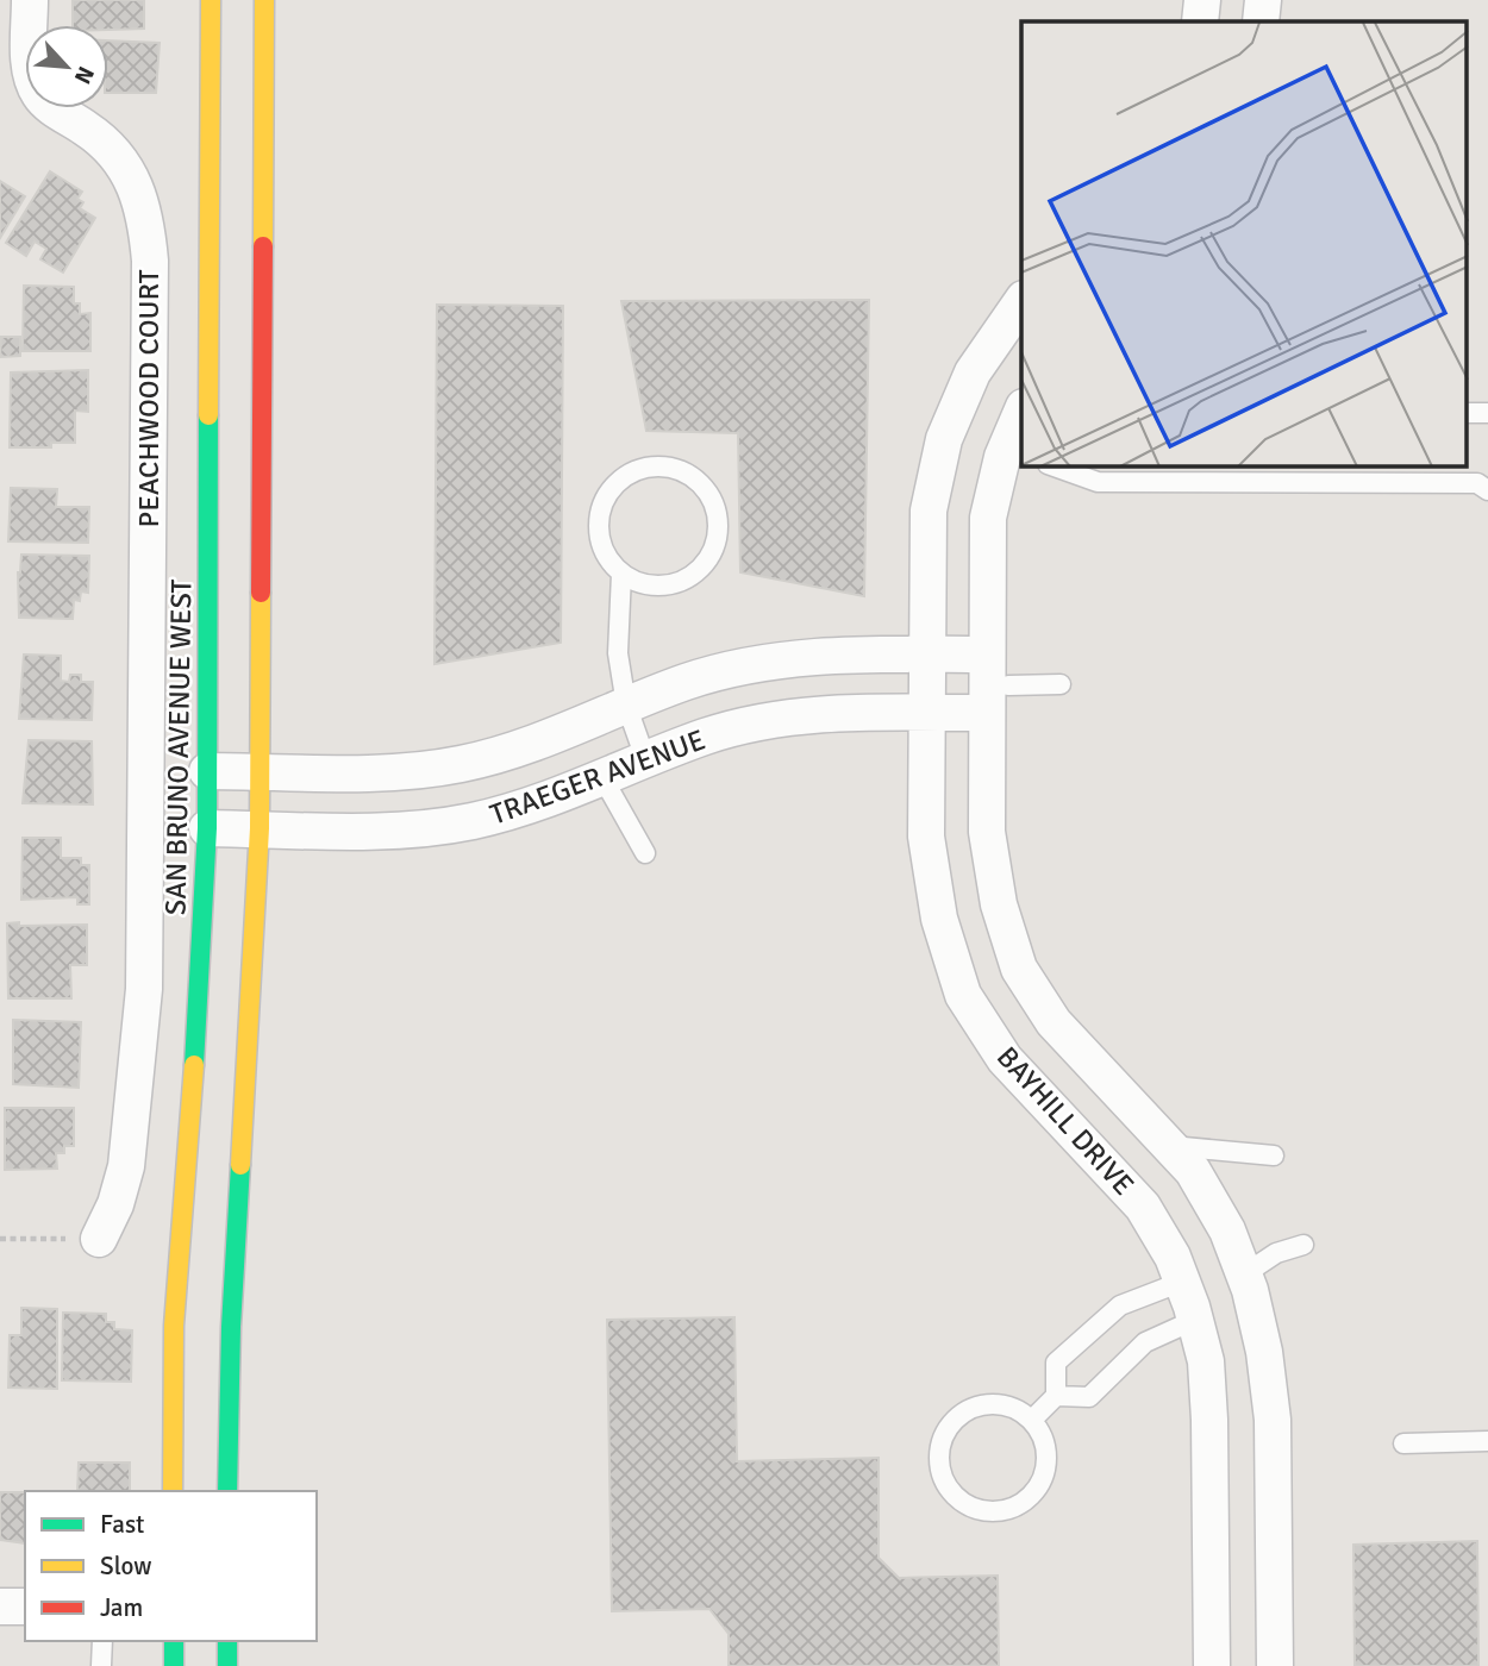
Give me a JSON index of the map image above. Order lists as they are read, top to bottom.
{
  "streets": {
    "main road": ["SAN BRUNO AVENUE WEST"],
    "street": ["PEACHWOOD COURT", "TRAEGER AVENUE", "BAYHILL DRIVE"]
  },
  "crossings": [
    ["SAN BRUNO AVENUE WEST", "TRAEGER AVENUE"],
    ["TRAEGER AVENUE", "BAYHILL DRIVE"]
  ],
  "legend": ["Fast", "Slow", "Jam"],
  "north": "bottom right"
}
